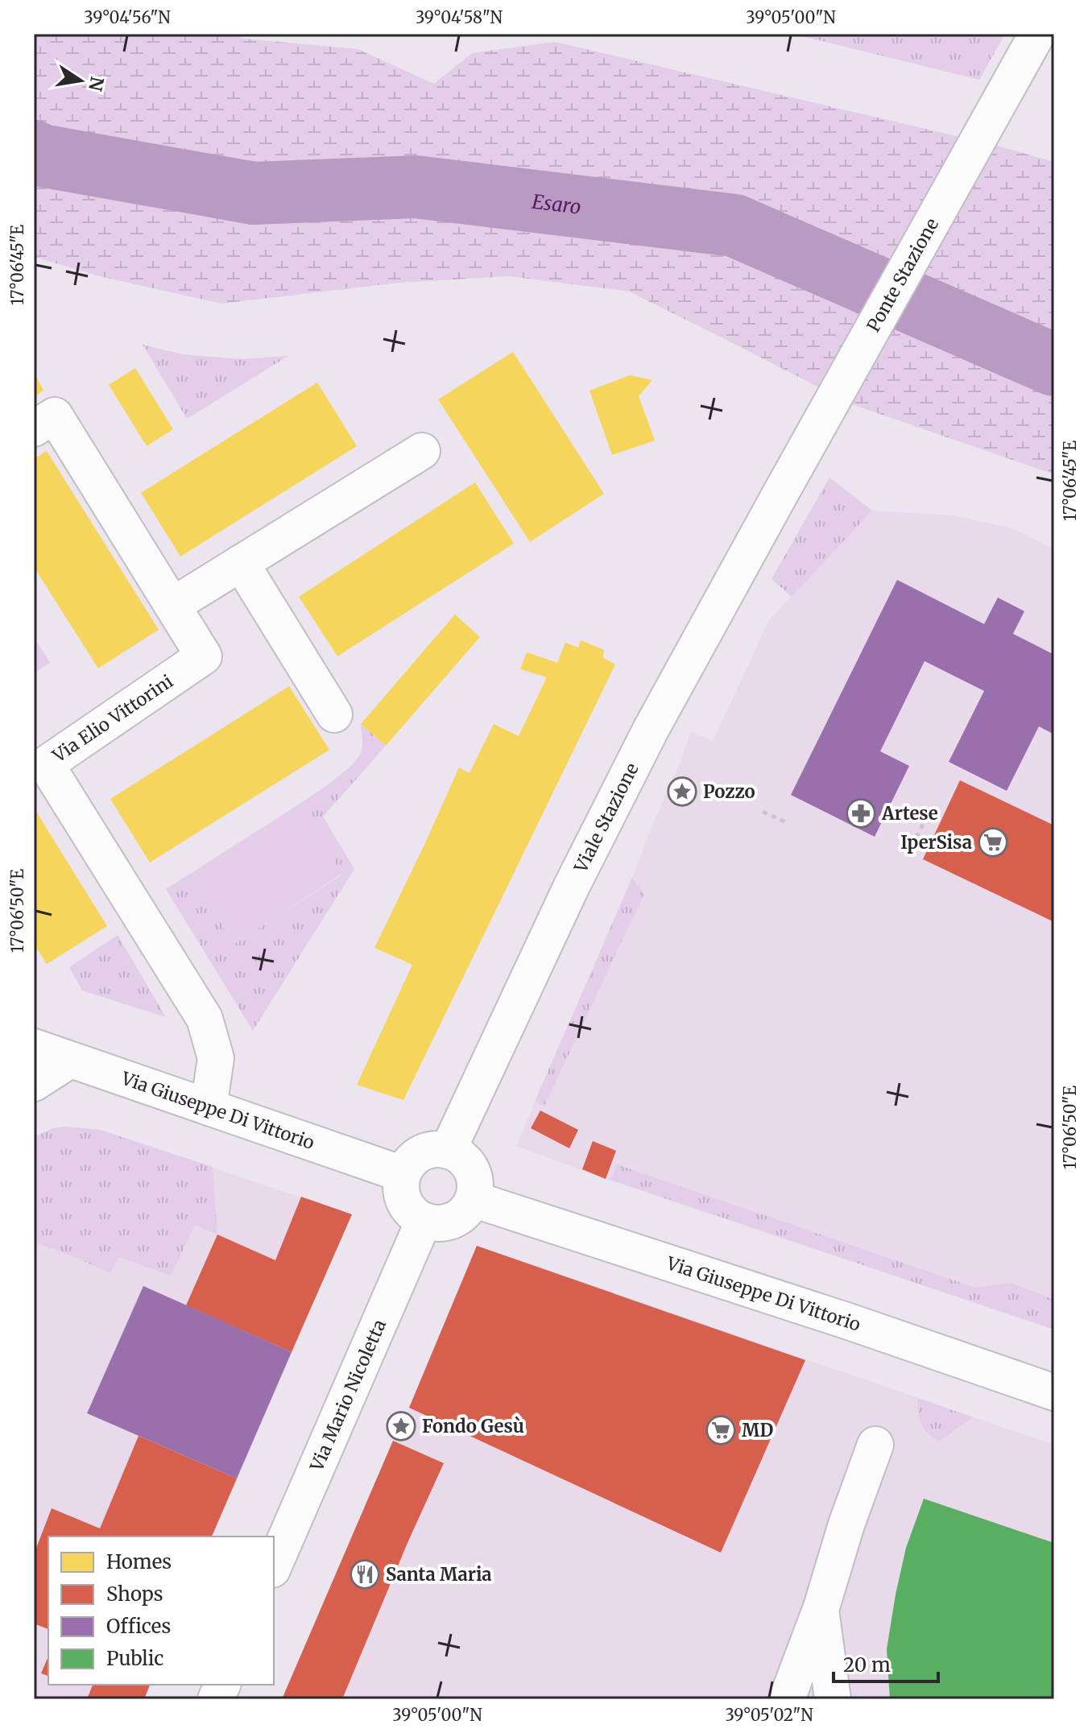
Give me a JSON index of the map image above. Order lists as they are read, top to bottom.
{
  "streets": {
    "street": [
      "Ponte Stazione",
      "Via Elio Vittorini",
      "Viale Stazione",
      "Via Giuseppe Di Vittorio",
      "Via Mario Nicoletta"
    ]
  },
  "crossings": [
    ["Ponte Stazione", "Viale Stazione"],
    ["Via Elio Vittorini", "Via Giuseppe Di Vittorio"],
    ["Viale Stazione", "Via Giuseppe Di Vittorio"],
    ["Viale Stazione", "Via Mario Nicoletta"],
    ["Via Giuseppe Di Vittorio", "Via Mario Nicoletta"]
  ],
  "water": ["Esaro"],
  "places": {
    "place": ["Pozzo", "Fondo Gesù"],
    "pharmacy": ["Artese"],
    "supermarket": ["IperSisa", "MD"],
    "restaurant": ["Santa Maria"]
  },
  "legend": [
    "Homes",
    "Shops",
    "Offices",
    "Public"
  ],
  "scale_bar": "20 m",
  "north": "right",
  "coordinates": [
    "39°04'56\"N",
    "39°04'58\"N",
    "39°05'00\"N",
    "17°06'45\"E",
    "17°06'50\"E",
    "39°05'02\"N"
  ]
}
